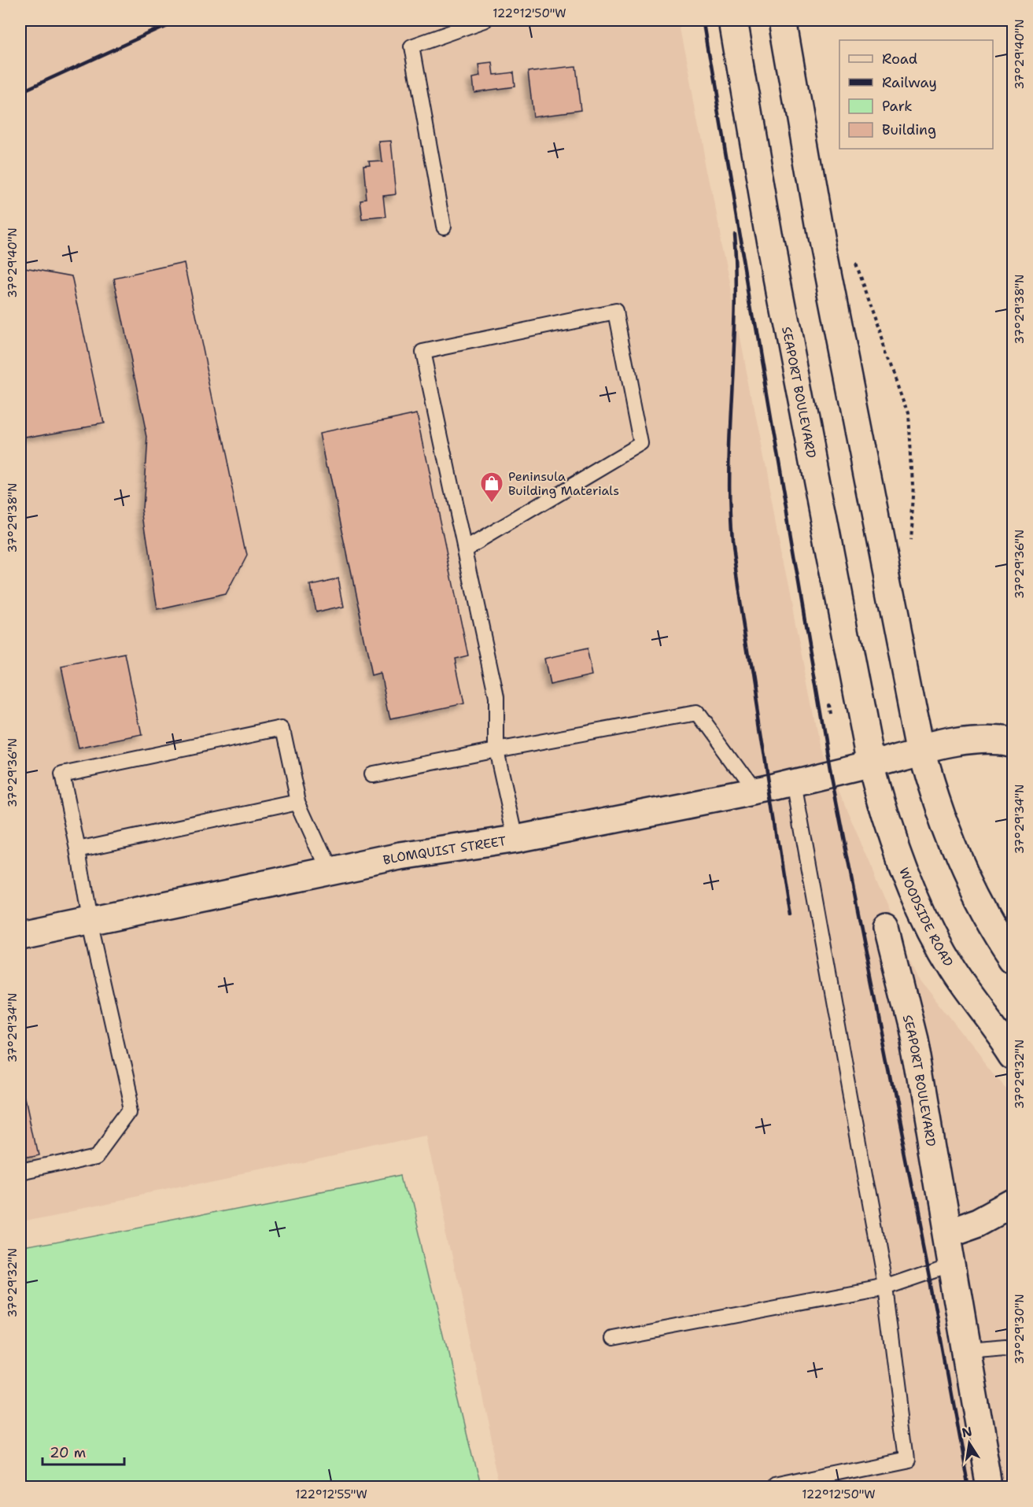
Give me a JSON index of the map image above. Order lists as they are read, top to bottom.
{
  "streets": {
    "main road": ["SEAPORT BOULEVARD", "BLOMQUIST STREET", "WOODSIDE ROAD"]
  },
  "crossings": [
    ["SEAPORT BOULEVARD", "BLOMQUIST STREET"],
    ["SEAPORT BOULEVARD", "WOODSIDE ROAD"],
    ["BLOMQUIST STREET", "WOODSIDE ROAD"]
  ],
  "places": {
    "shop": ["Peninsula Building Materials"]
  },
  "legend": [
    "Road",
    "Railway",
    "Park",
    "Building"
  ],
  "scale_bar": "20 m",
  "north": "top",
  "coordinates": [
    "122°12'50\"W",
    "37°29'40\"N",
    "37°29'38\"N",
    "37°29'36\"N",
    "37°29'34\"N",
    "37°29'32\"N",
    "37°29'30\"N",
    "122°12'55\"W"
  ]
}
